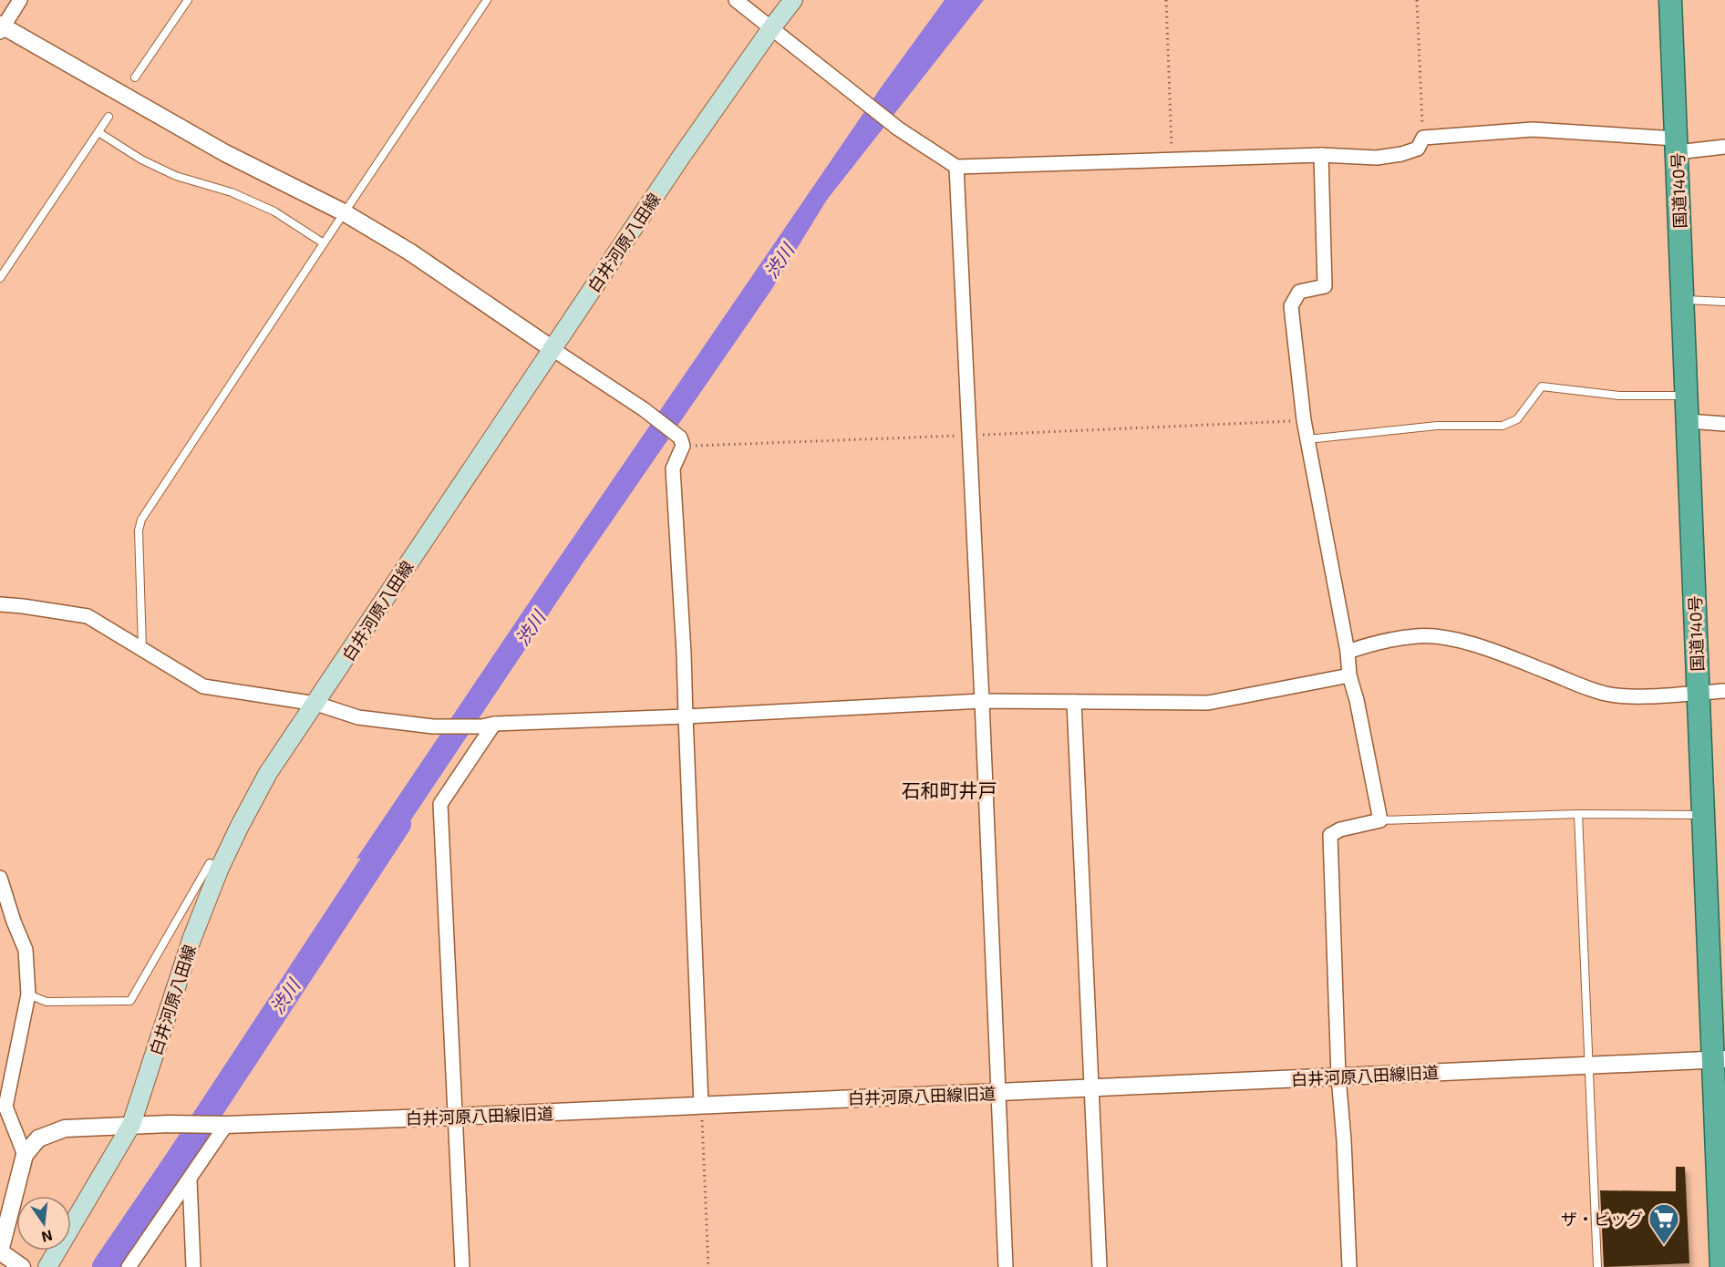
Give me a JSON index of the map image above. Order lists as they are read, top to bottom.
{
  "streets": {
    "highway": ["国道140号"],
    "main road": ["白井河原八田線"],
    "street": ["白井河原八田線旧道"]
  },
  "crossings": [
    ["国道140号", "白井河原八田線旧道"],
    ["白井河原八田線", "白井河原八田線旧道"]
  ],
  "districts": ["石和町井戸"],
  "water": ["渋川"],
  "places": {
    "supermarket": ["ザ・ビッグ"]
  },
  "north": "bottom"
}
